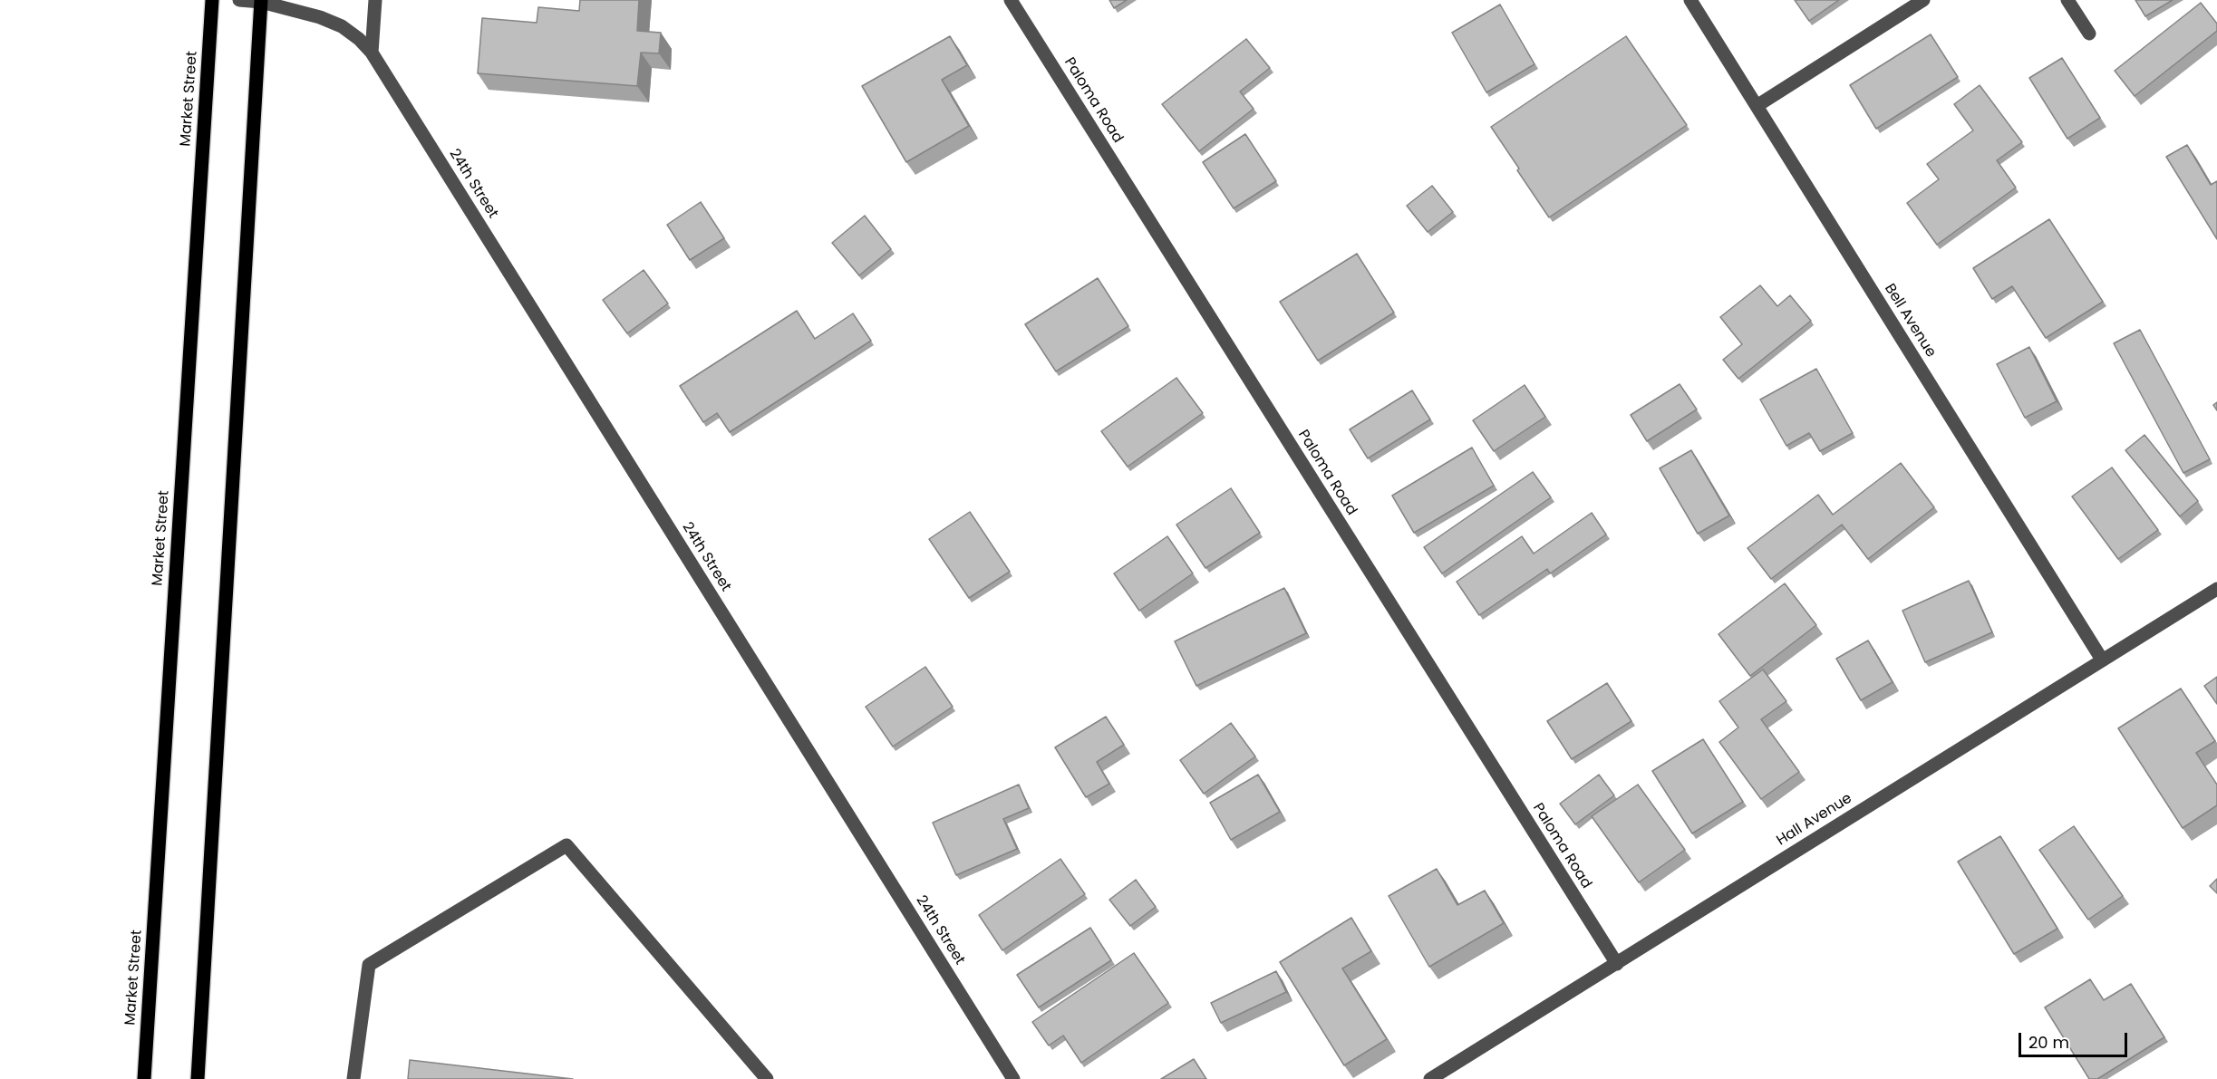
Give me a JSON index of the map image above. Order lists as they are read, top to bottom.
{
  "streets": {
    "main road": ["Market Street"],
    "street": [
      "Paloma Road",
      "24th Street",
      "Bell Avenue",
      "Hall Avenue"
    ]
  },
  "crossings": [
    ["Paloma Road", "Hall Avenue"],
    ["Bell Avenue", "Hall Avenue"]
  ],
  "scale_bar": "20 m"
}
